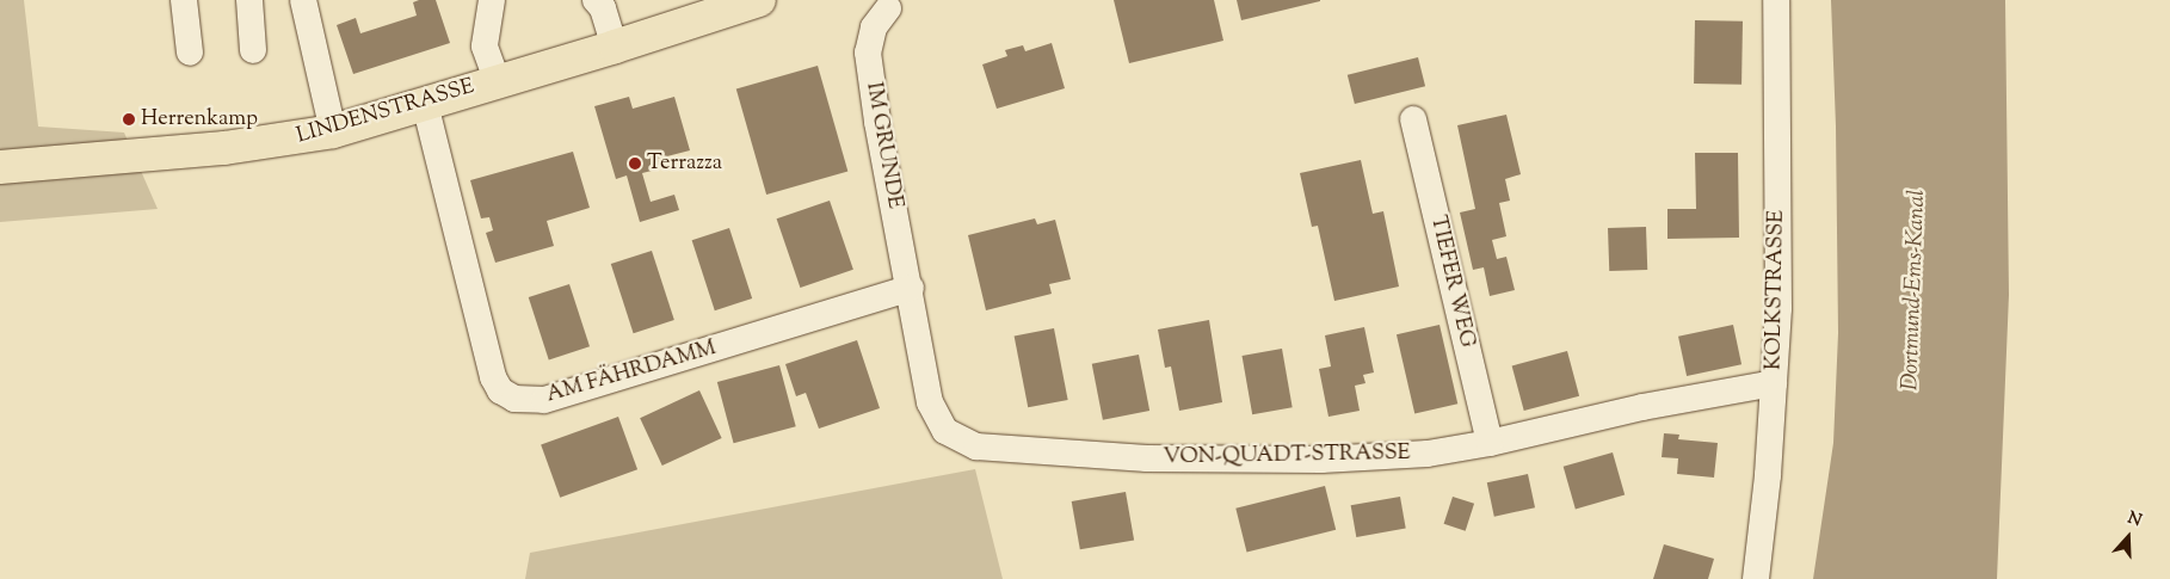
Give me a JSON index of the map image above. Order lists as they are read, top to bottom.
{
  "streets": {
    "main road": ["LINDENSTRASSE"],
    "street": [
      "IM GRUNDE",
      "TIEFER WEG",
      "KOLKSTRASSE",
      "AM FÄHRDAMM",
      "VON-QUADT-STRASSE"
    ]
  },
  "crossings": [
    ["LINDENSTRASSE", "AM FÄHRDAMM"],
    ["IM GRUNDE", "AM FÄHRDAMM"],
    ["IM GRUNDE", "VON-QUADT-STRASSE"],
    ["TIEFER WEG", "VON-QUADT-STRASSE"],
    ["KOLKSTRASSE", "VON-QUADT-STRASSE"],
    ["AM FÄHRDAMM", "VON-QUADT-STRASSE"]
  ],
  "water": ["Dortmund-Ems-Kanal"],
  "places": ["Herrenkamp", "Terrazza"],
  "north": "top"
}
